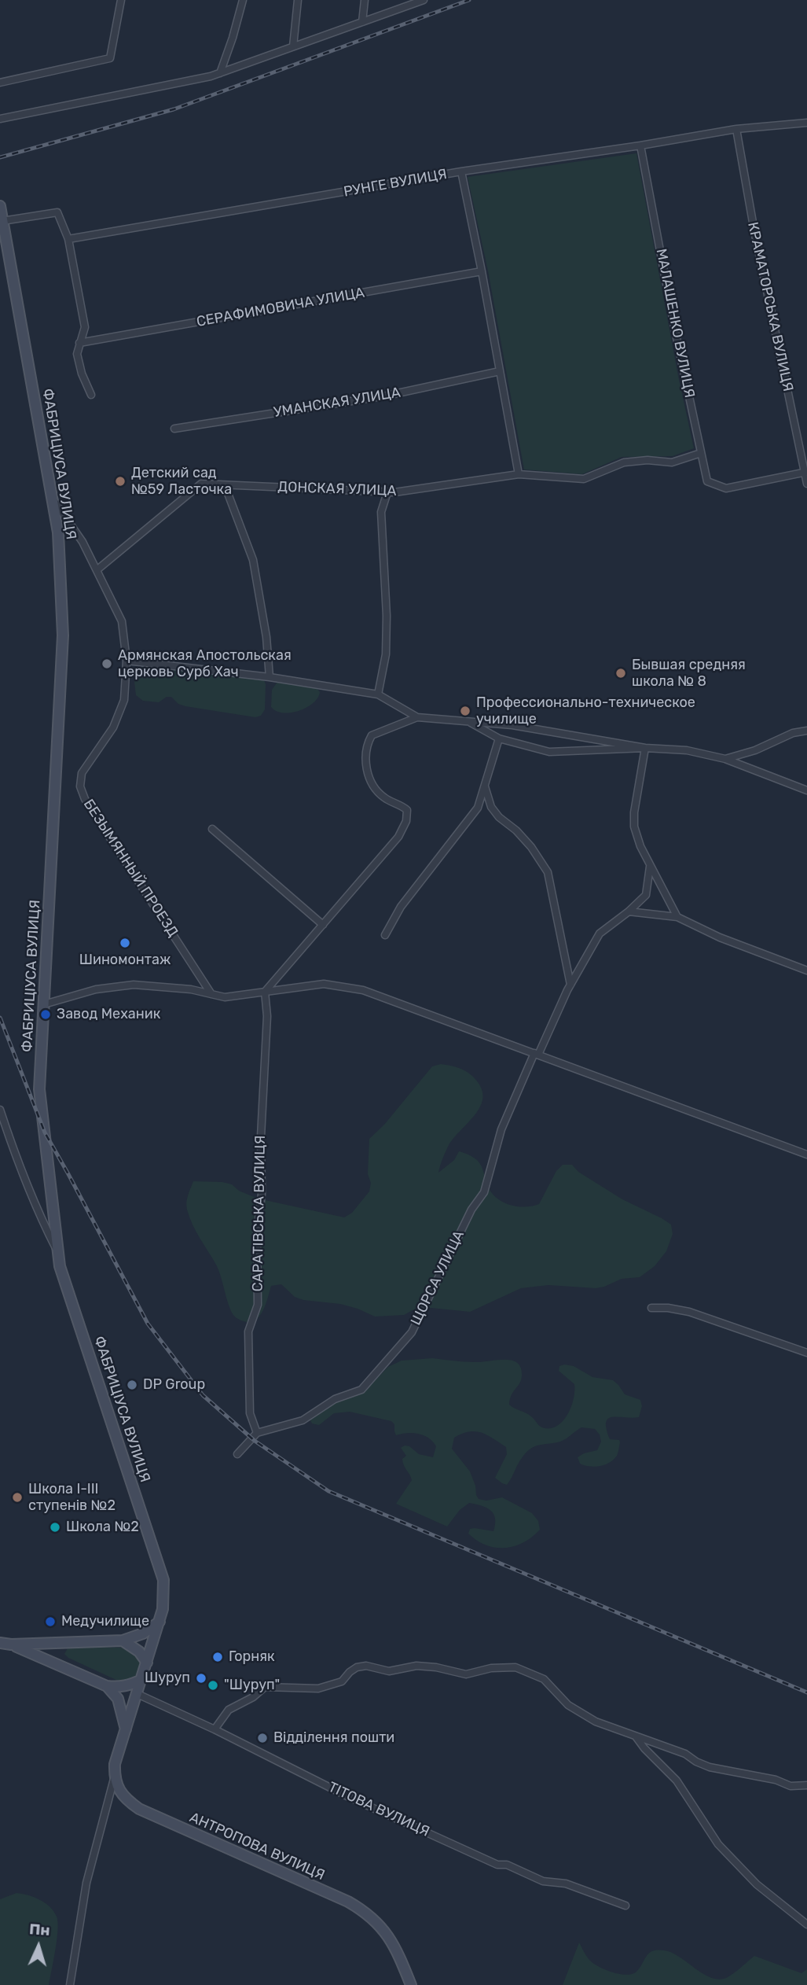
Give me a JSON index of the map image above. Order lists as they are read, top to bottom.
{
  "streets": {
    "main road": ["ФАБРИЦІУСА ВУЛИЦЯ", "АНТРОПОВА ВУЛИЦЯ"],
    "street": [
      "РУНГЕ ВУЛИЦЯ",
      "КРАМАТОРСЬКА ВУЛИЦЯ",
      "СЕРАФИМОВИЧА УЛИЦА",
      "МАЛАШЕНКО ВУЛИЦЯ",
      "УМАНСКАЯ УЛИЦА",
      "ДОНСКАЯ УЛИЦА",
      "БЕЗЫМЯННЫЙ ПРОЕЗД",
      "САРАТІВСЬКА ВУЛИЦЯ",
      "ЩОРСА УЛИЦА",
      "ТІТОВА ВУЛИЦЯ"
    ]
  },
  "crossings": [
    ["РУНГЕ ВУЛИЦЯ", "КРАМАТОРСЬКА ВУЛИЦЯ"],
    ["РУНГЕ ВУЛИЦЯ", "МАЛАШЕНКО ВУЛИЦЯ"],
    ["КРАМАТОРСЬКА ВУЛИЦЯ", "МАЛАШЕНКО ВУЛИЦЯ"],
    ["МАЛАШЕНКО ВУЛИЦЯ", "ДОНСКАЯ УЛИЦА"],
    ["ФАБРИЦІУСА ВУЛИЦЯ", "БЕЗЫМЯННЫЙ ПРОЕЗД"],
    ["ФАБРИЦІУСА ВУЛИЦЯ", "ТІТОВА ВУЛИЦЯ"],
    ["ДОНСКАЯ УЛИЦА", "БЕЗЫМЯННЫЙ ПРОЕЗД"],
    ["САРАТІВСЬКА ВУЛИЦЯ", "ЩОРСА УЛИЦА"]
  ],
  "places": [
    "Детский сад №59 Ласточка",
    "Армянская Апостольская церковь Сурб Хач",
    "Бывшая средняя школа № 8",
    "Профессионально-техническое училище",
    "Шиномонтаж",
    "Завод Механик",
    "DP Group",
    "Школа I-III ступенів №2",
    "Школа №2",
    "Медучилище",
    "Горняк",
    "Шуруп",
    "\"Шуруп\"",
    "Відділення пошти"
  ],
  "north": "top"
}
